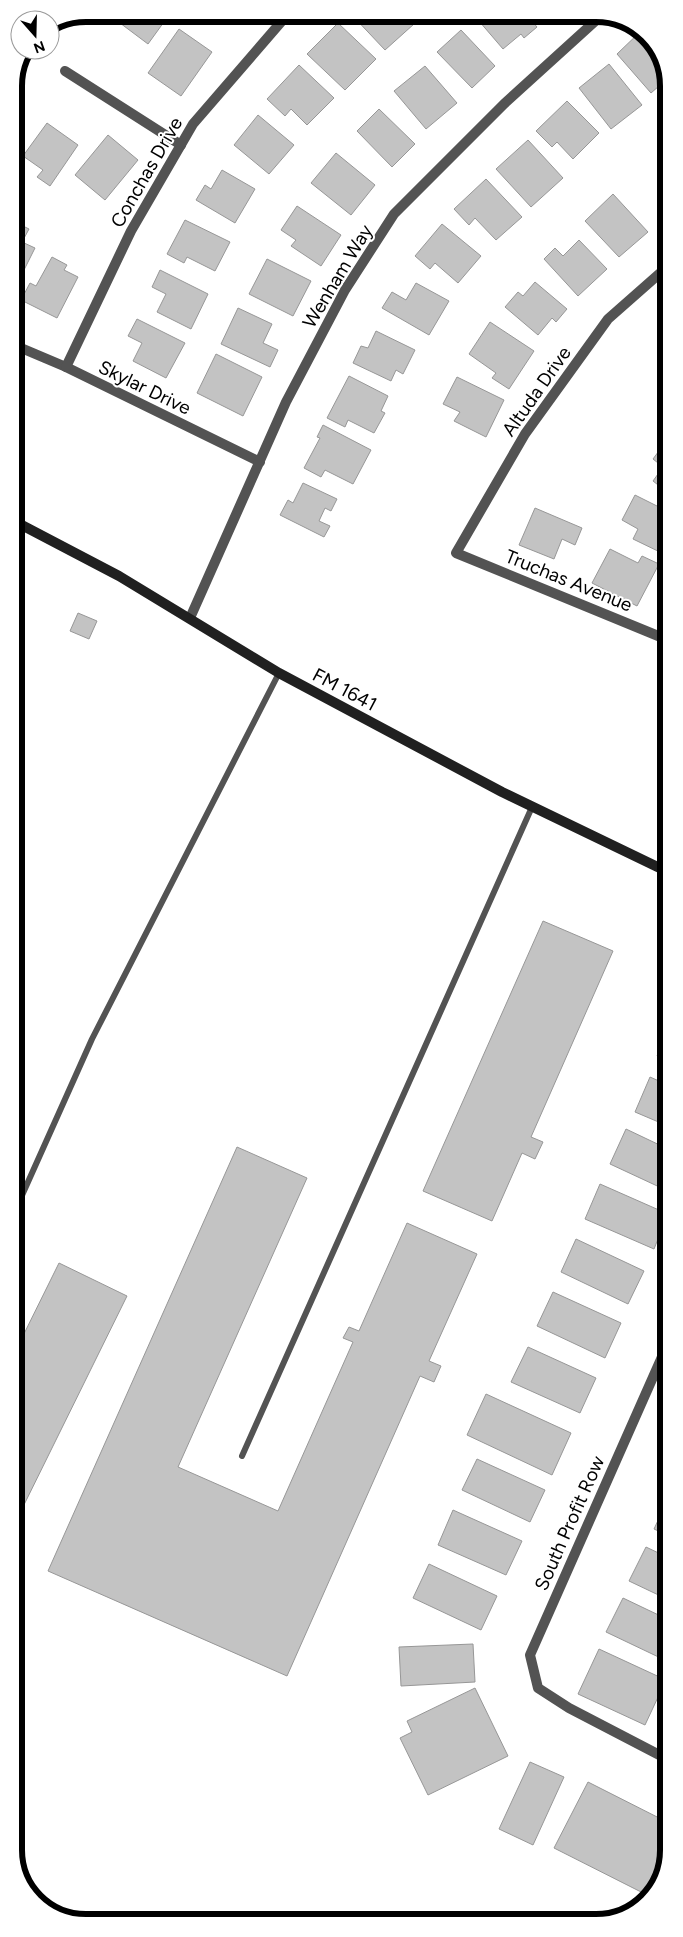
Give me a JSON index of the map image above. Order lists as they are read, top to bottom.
{
  "streets": {
    "main road": ["FM 1641"],
    "street": [
      "Conchas Drive",
      "Wenham Way",
      "Skylar Drive",
      "Altuda Drive",
      "Truchas Avenue",
      "South Profit Row"
    ]
  },
  "crossings": [
    ["Conchas Drive", "Skylar Drive"],
    ["Wenham Way", "Skylar Drive"],
    ["Wenham Way", "FM 1641"],
    ["Altuda Drive", "Truchas Avenue"]
  ],
  "north": "bottom"
}
